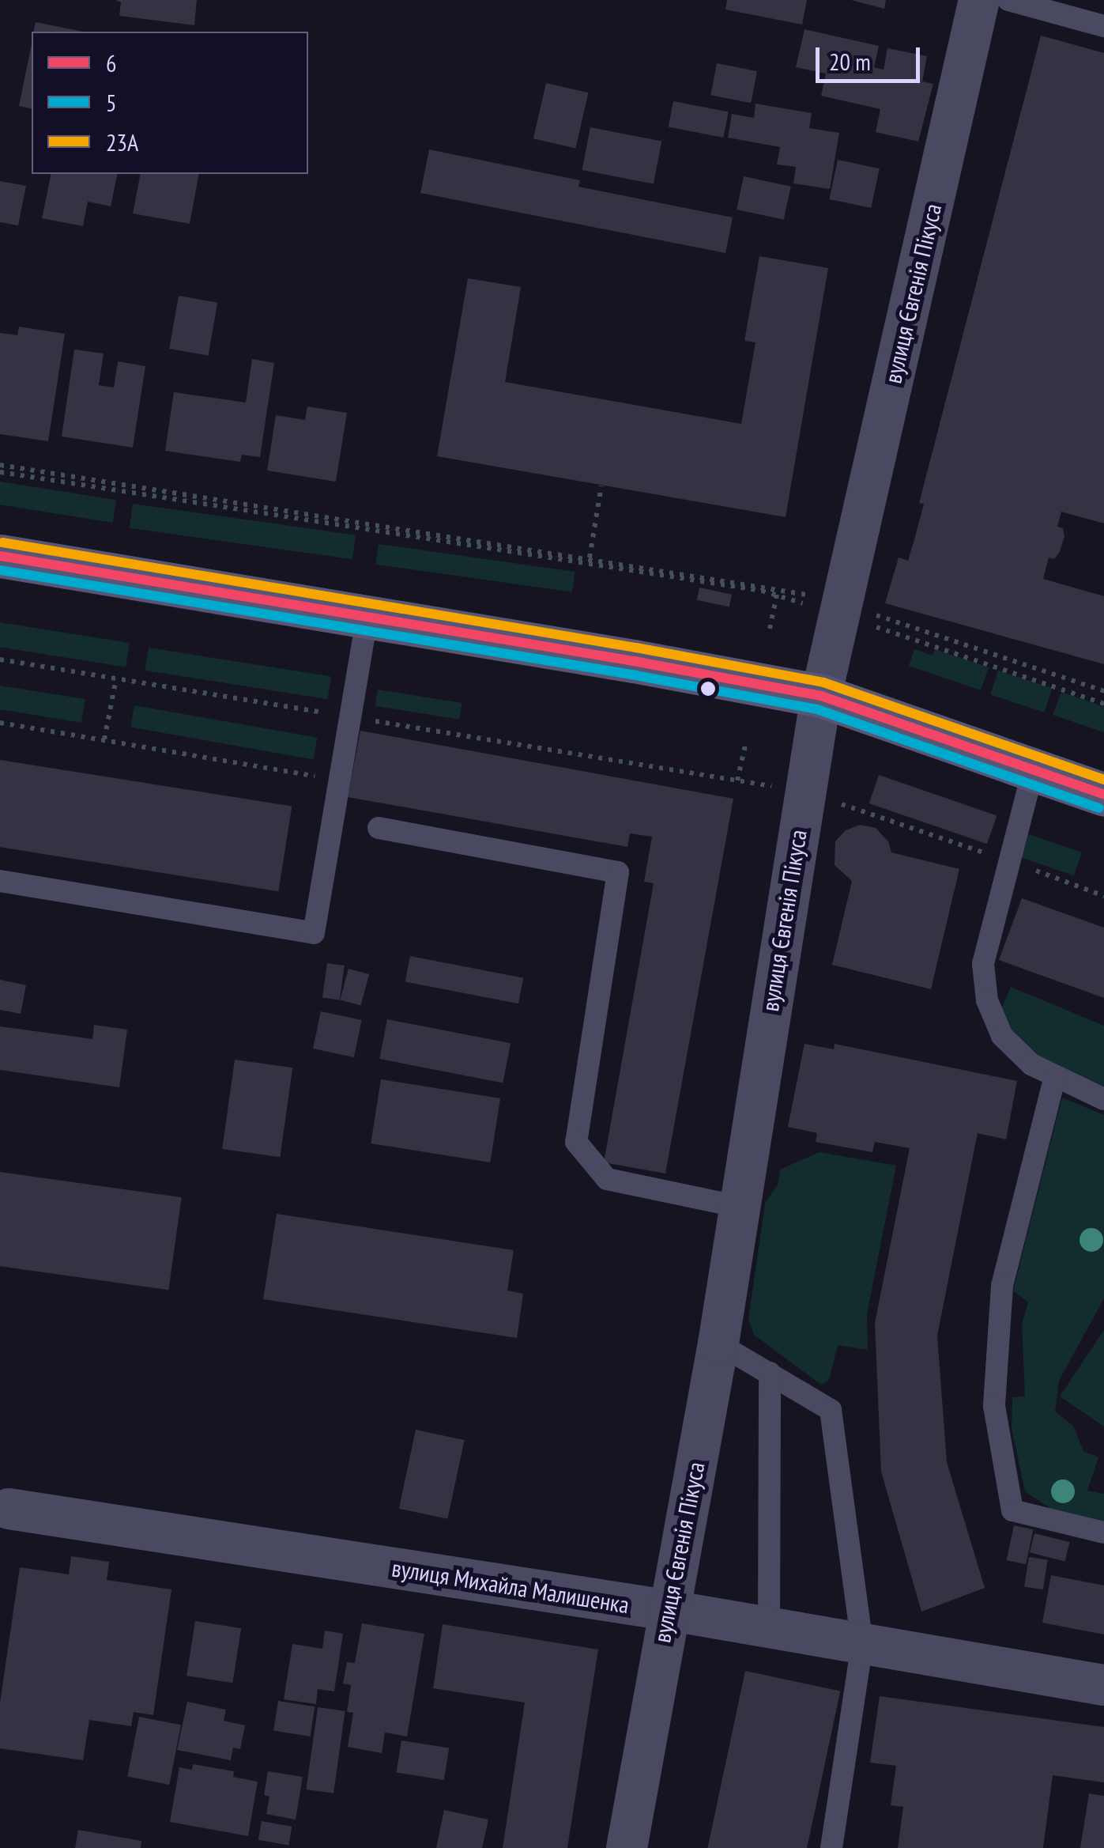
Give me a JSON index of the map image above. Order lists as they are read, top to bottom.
{
  "streets": {
    "street": ["вулиця Євгенія Пікуса", "вулиця Михайла Малишенка"]
  },
  "crossings": [
    ["вулиця Євгенія Пікуса", "вулиця Михайла Малишенка"]
  ],
  "lines": ["transit line 23А", "transit line 6", "transit line 5"],
  "legend": ["6", "5", "23А"],
  "scale_bar": "20 m"
}
